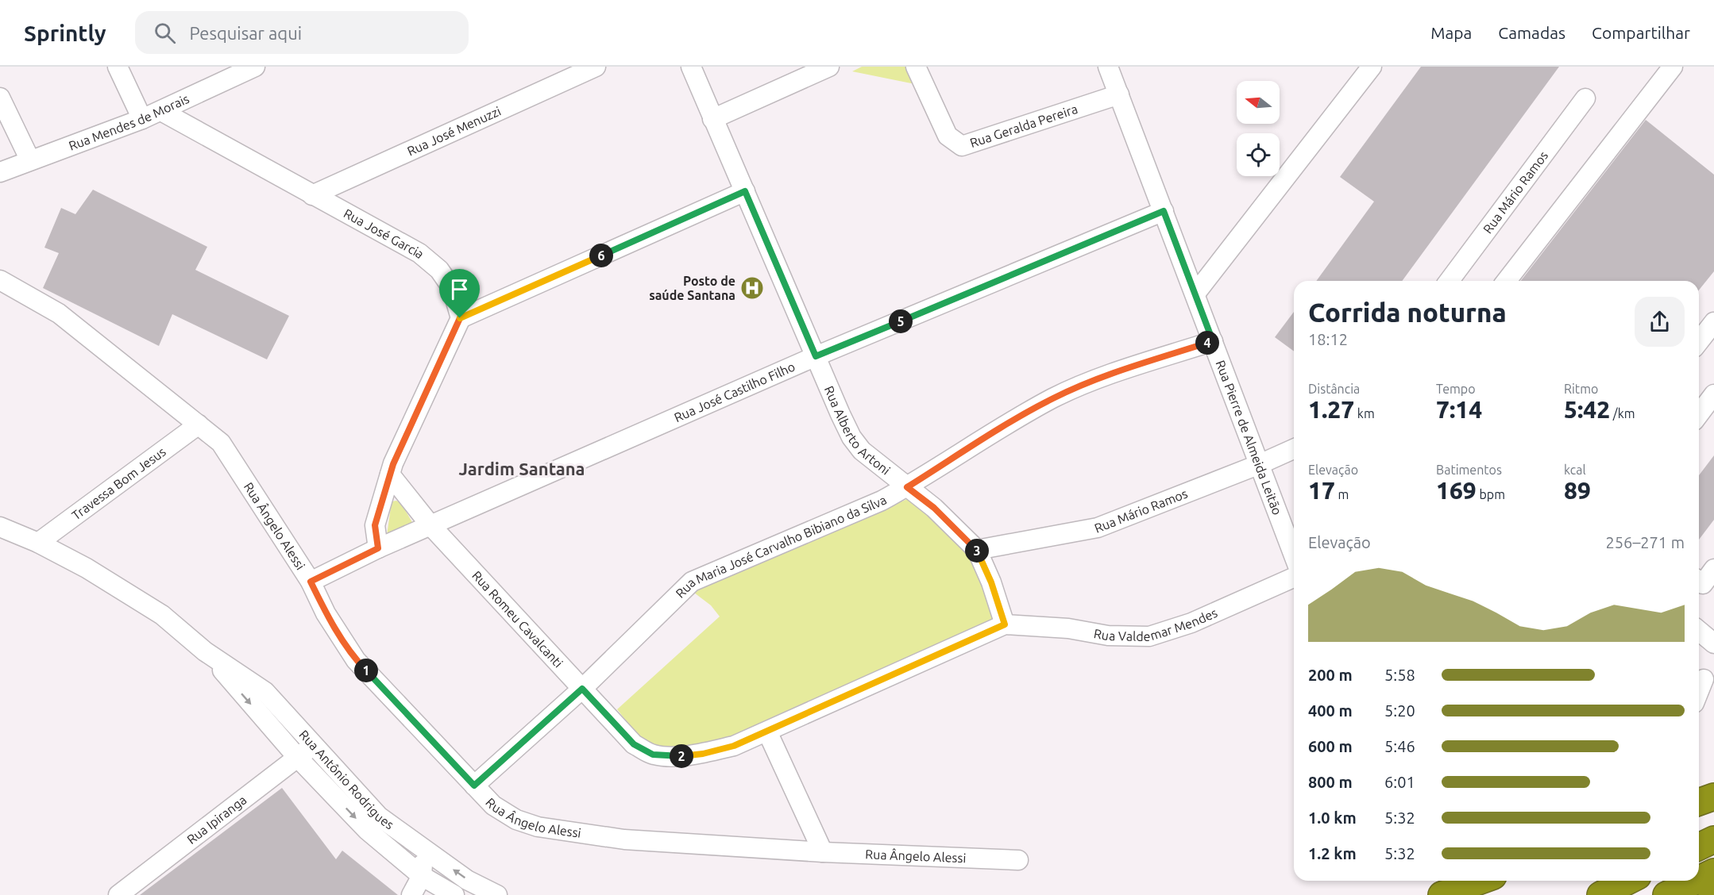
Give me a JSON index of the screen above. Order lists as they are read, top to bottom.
{
  "streets": {
    "street": [
      "Rua Mendes de Morais",
      "Rua Geralda Pereira",
      "Rua José Menuzzi",
      "Rua Mário Ramos",
      "Rua José Garcia",
      "Rua José Castilho Filho",
      "Rua Alberto Artoni",
      "Rua Pierre de Almeida Leitão",
      "Travessa Bom Jesus",
      "Rua Ângelo Alessi",
      "Rua Maria José Carvalho Bibiano da Silva",
      "Rua Romeu Cavalcanti",
      "Rua Valdemar Mendes",
      "Rua Antônio Rodrigues",
      "Rua Ipiranga"
    ]
  },
  "crossings": [
    ["Rua Mendes de Morais", "Rua José Garcia"],
    ["Rua Geralda Pereira", "Rua Pierre de Almeida Leitão"],
    ["Rua José Menuzzi", "Rua José Garcia"],
    ["Rua Mário Ramos", "Rua Alberto Artoni"],
    ["Rua Mário Ramos", "Rua Pierre de Almeida Leitão"],
    ["Rua José Castilho Filho", "Rua Alberto Artoni"],
    ["Rua José Castilho Filho", "Rua Pierre de Almeida Leitão"],
    ["Rua José Castilho Filho", "Rua Ângelo Alessi"],
    ["Rua José Castilho Filho", "Rua Romeu Cavalcanti"],
    ["Rua Alberto Artoni", "Rua Maria José Carvalho Bibiano da Silva"],
    ["Rua Alberto Artoni", "Rua Valdemar Mendes"],
    ["Rua Pierre de Almeida Leitão", "Rua Maria José Carvalho Bibiano da Silva"],
    ["Travessa Bom Jesus", "Rua Ângelo Alessi"],
    ["Travessa Bom Jesus", "Rua Antônio Rodrigues"],
    ["Rua Ângelo Alessi", "Rua Maria José Carvalho Bibiano da Silva"],
    ["Rua Maria José Carvalho Bibiano da Silva", "Rua Romeu Cavalcanti"],
    ["Rua Antônio Rodrigues", "Rua Ipiranga"]
  ],
  "districts": ["Jardim Santana"],
  "places": {
    "hospital": ["Posto de saúde Santana"]
  },
  "north": "left",
  "page": {
    "header": "Sprintly",
    "search": "Pesquisar aqui",
    "nav": ["Mapa", "Camadas", "Compartilhar"],
    "pins": [
      "6",
      "5",
      "4",
      "3",
      "1",
      "2"
    ],
    "heading": ["Corrida noturna", "18:12"],
    "stats": [
      ["Distância", "1.27 km"],
      ["Tempo", "7:14"],
      ["Ritmo", "5:42 /km"],
      ["Elevação", "17 m"],
      ["Batimentos", "169 bpm"],
      ["kcal", "89"]
    ],
    "chart": ["Elevação", "256–271 m"],
    "list": [
      {
        "name": "200 m",
        "note": "5:58"
      },
      {
        "name": "400 m",
        "note": "5:20"
      },
      {
        "name": "600 m",
        "note": "5:46"
      },
      {
        "name": "800 m",
        "note": "6:01"
      },
      {
        "name": "1.0 km",
        "note": "5:32"
      },
      {
        "name": "1.2 km",
        "note": "5:32"
      }
    ]
  }
}
